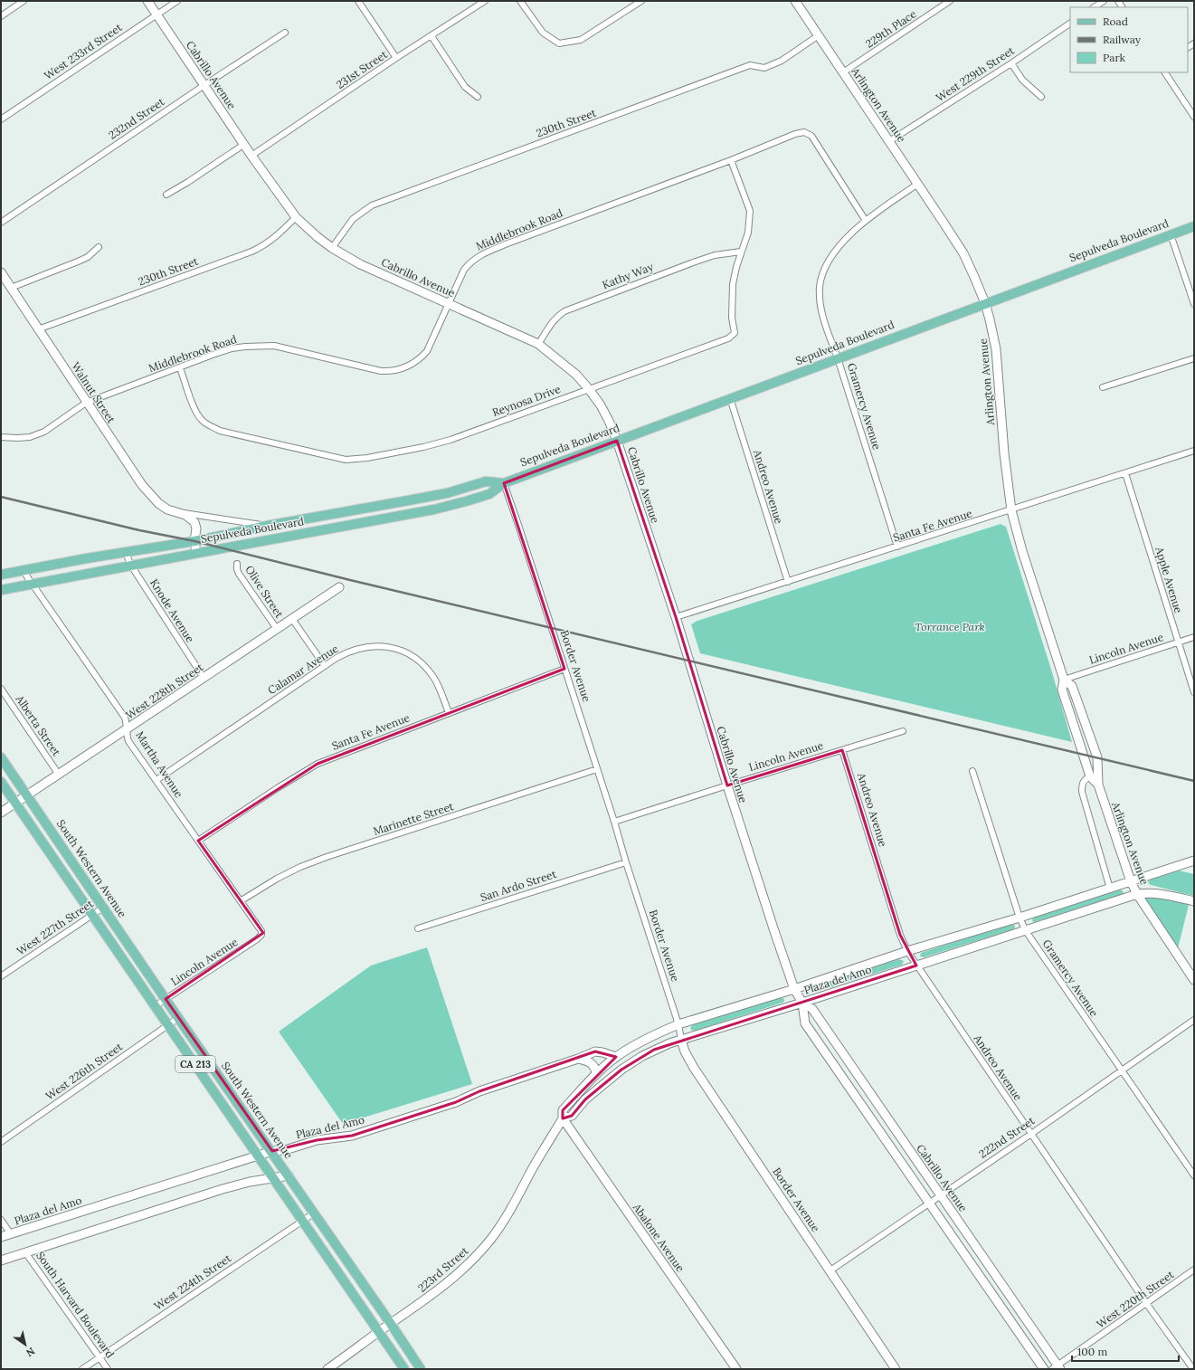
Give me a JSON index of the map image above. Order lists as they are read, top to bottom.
{
  "streets": {
    "main road": ["Sepulveda Boulevard", "South Western Avenue", "CA 213"],
    "street": [
      "229th Place",
      "West 233rd Street",
      "231st Street",
      "West 229th Street",
      "Cabrillo Avenue",
      "Arlington Avenue",
      "232nd Street",
      "230th Street",
      "Middlebrook Road",
      "Kathy Way",
      "Walnut Street",
      "Reynosa Drive",
      "Gramercy Avenue",
      "Andreo Avenue",
      "Santa Fe Avenue",
      "Apple Avenue",
      "Olive Street",
      "Knode Avenue",
      "Lincoln Avenue",
      "Border Avenue",
      "Calamar Avenue",
      "West 228th Street",
      "Alberta Street",
      "Martha Avenue",
      "Marinette Street",
      "San Ardo Street",
      "West 227th Street",
      "Plaza del Amo",
      "West 226th Street",
      "222nd Street",
      "Abalone Avenue",
      "223rd Street",
      "West 224th Street",
      "West 220th Street",
      "South Harvard Boulevard"
    ]
  },
  "crossings": [
    ["229th Place", "Arlington Avenue"],
    ["West 233rd Street", "Cabrillo Avenue"],
    ["231st Street", "Cabrillo Avenue"],
    ["West 229th Street", "Arlington Avenue"],
    ["Cabrillo Avenue", "232nd Street"],
    ["Cabrillo Avenue", "230th Street"],
    ["Cabrillo Avenue", "Middlebrook Road"],
    ["Cabrillo Avenue", "Sepulveda Boulevard"],
    ["Cabrillo Avenue", "Kathy Way"],
    ["Cabrillo Avenue", "Reynosa Drive"],
    ["Cabrillo Avenue", "Santa Fe Avenue"],
    ["Cabrillo Avenue", "Lincoln Avenue"],
    ["Cabrillo Avenue", "Plaza del Amo"],
    ["Cabrillo Avenue", "222nd Street"],
    ["Cabrillo Avenue", "West 220th Street"],
    ["Arlington Avenue", "230th Street"],
    ["Arlington Avenue", "Sepulveda Boulevard"],
    ["Arlington Avenue", "Gramercy Avenue"],
    ["Arlington Avenue", "Santa Fe Avenue"],
    ["Arlington Avenue", "Lincoln Avenue"],
    ["Arlington Avenue", "Plaza del Amo"],
    ["230th Street", "Walnut Street"],
    ["Middlebrook Road", "Walnut Street"],
    ["Middlebrook Road", "Reynosa Drive"],
    ["Middlebrook Road", "Gramercy Avenue"],
    ["Sepulveda Boulevard", "Walnut Street"],
    ["Sepulveda Boulevard", "Gramercy Avenue"],
    ["Sepulveda Boulevard", "Andreo Avenue"],
    ["Sepulveda Boulevard", "Knode Avenue"],
    ["Sepulveda Boulevard", "Border Avenue"],
    ["Sepulveda Boulevard", "Martha Avenue"],
    ["Kathy Way", "Reynosa Drive"],
    ["Gramercy Avenue", "Santa Fe Avenue"],
    ["Gramercy Avenue", "Plaza del Amo"],
    ["Gramercy Avenue", "222nd Street"],
    ["Andreo Avenue", "Santa Fe Avenue"],
    ["Andreo Avenue", "Lincoln Avenue"],
    ["Andreo Avenue", "Plaza del Amo"],
    ["Andreo Avenue", "222nd Street"],
    ["Andreo Avenue", "West 220th Street"],
    ["Santa Fe Avenue", "Apple Avenue"],
    ["Santa Fe Avenue", "Border Avenue"],
    ["Santa Fe Avenue", "Calamar Avenue"],
    ["Santa Fe Avenue", "Martha Avenue"],
    ["Apple Avenue", "Lincoln Avenue"],
    ["Olive Street", "West 228th Street"],
    ["Knode Avenue", "West 228th Street"],
    ["Lincoln Avenue", "Border Avenue"],
    ["Lincoln Avenue", "Martha Avenue"],
    ["Lincoln Avenue", "South Western Avenue"],
    ["Lincoln Avenue", "CA 213"],
    ["Border Avenue", "Marinette Street"],
    ["Border Avenue", "San Ardo Street"],
    ["Border Avenue", "Plaza del Amo"],
    ["Border Avenue", "222nd Street"],
    ["Calamar Avenue", "Martha Avenue"],
    ["West 228th Street", "Alberta Street"],
    ["West 228th Street", "Martha Avenue"],
    ["West 228th Street", "South Western Avenue"],
    ["West 228th Street", "CA 213"],
    ["Martha Avenue", "Marinette Street"],
    ["South Western Avenue", "West 227th Street"],
    ["South Western Avenue", "Plaza del Amo"],
    ["South Western Avenue", "West 226th Street"],
    ["South Western Avenue", "223rd Street"],
    ["South Western Avenue", "West 224th Street"],
    ["West 227th Street", "CA 213"],
    ["Plaza del Amo", "CA 213"],
    ["Plaza del Amo", "Abalone Avenue"],
    ["Plaza del Amo", "223rd Street"],
    ["CA 213", "West 226th Street"],
    ["CA 213", "223rd Street"],
    ["CA 213", "West 224th Street"],
    ["Abalone Avenue", "223rd Street"],
    ["West 224th Street", "South Harvard Boulevard"]
  ],
  "parks": ["Torrance Park"],
  "legend": ["Road", "Railway", "Park"],
  "scale_bar": "100 m",
  "north": "bottom right"
}
